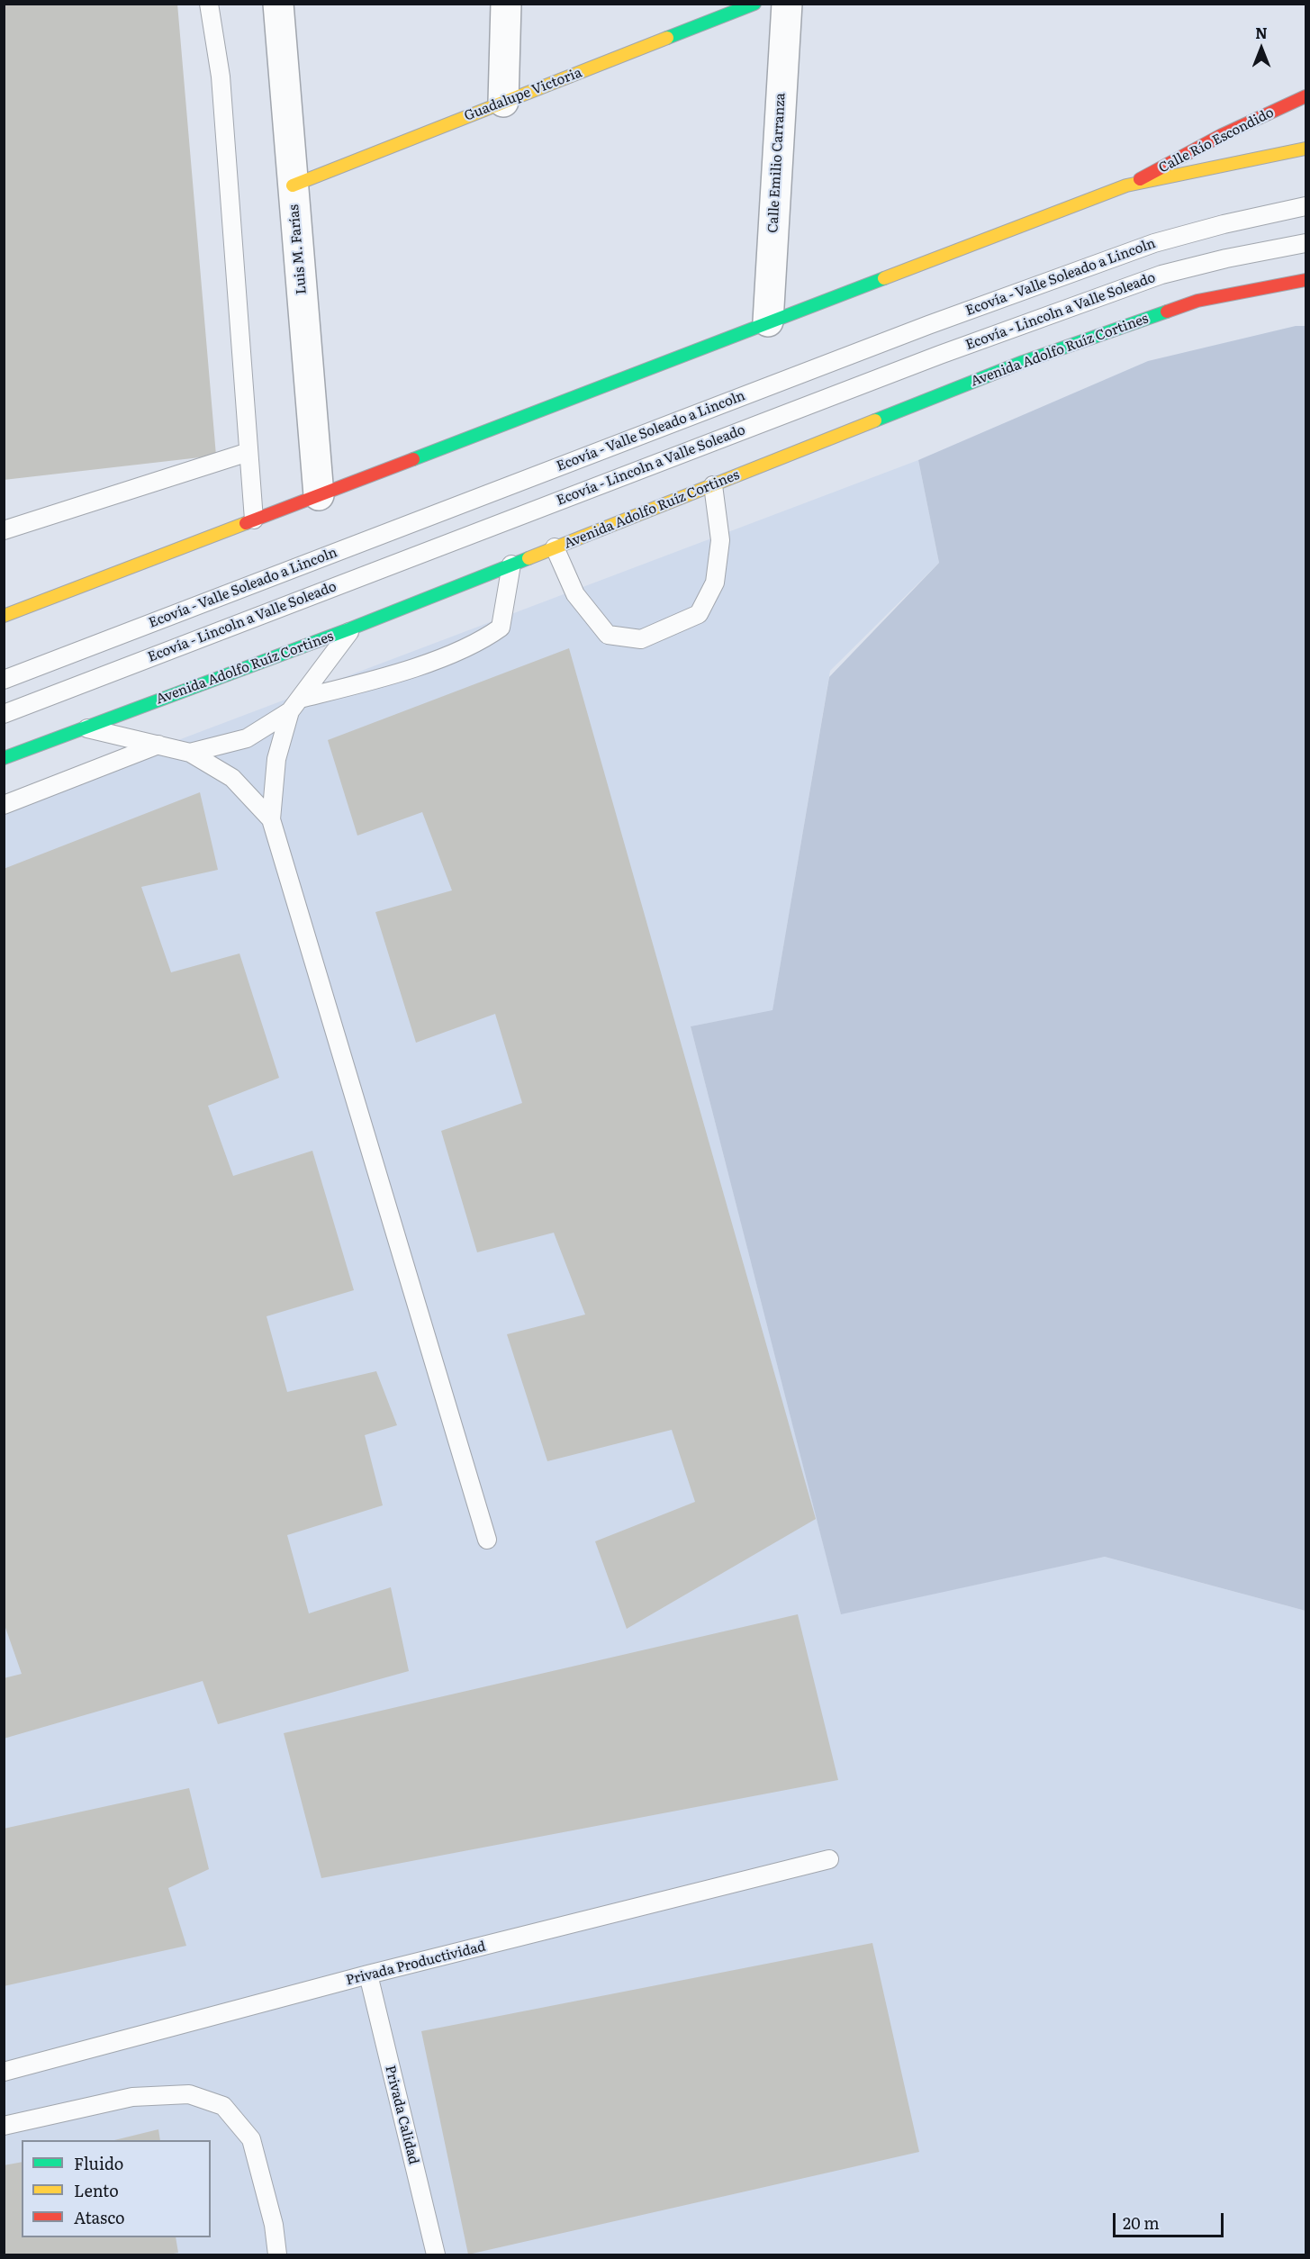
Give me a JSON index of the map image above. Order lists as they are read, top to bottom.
{
  "streets": {
    "main road": ["Guadalupe Victoria", "Calle Río Escondido", "Avenida Adolfo Ruíz Cortines"],
    "street": ["Calle Emilio Carranza", "Luis M. Farías"],
    "lane": [
      "Ecovía - Valle Soleado a Lincoln",
      "Ecovía - Lincoln a Valle Soleado",
      "Privada Productividad",
      "Privada Calidad"
    ]
  },
  "crossings": [
    ["Guadalupe Victoria", "Luis M. Farías"],
    ["Privada Productividad", "Privada Calidad"]
  ],
  "legend": ["Fluido", "Lento", "Atasco"],
  "scale_bar": "20 m",
  "north": "top"
}
